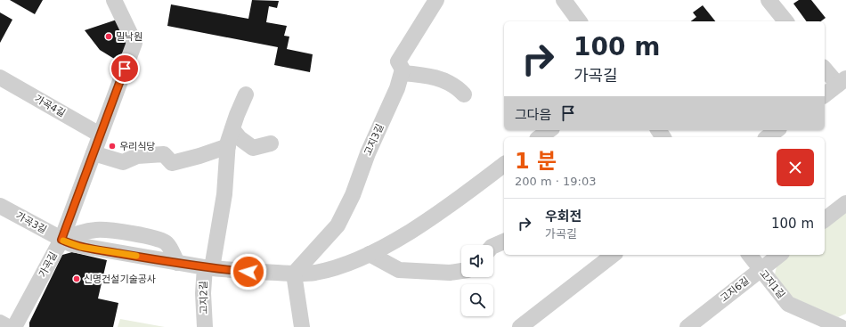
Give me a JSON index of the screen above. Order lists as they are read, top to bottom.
{
  "streets": {
    "street": [
      "가곡4길",
      "고지3길",
      "가곡3길",
      "가곡길",
      "고지1길",
      "고지6길",
      "고지2길"
    ]
  },
  "crossings": [
    ["가곡4길", "가곡길"],
    ["고지3길", "고지2길"],
    ["가곡3길", "가곡길"],
    ["가곡3길", "고지2길"],
    ["가곡길", "고지2길"],
    ["고지1길", "고지6길"]
  ],
  "places": ["밀낙원", "우리식당", "신명건설기술공사"],
  "page": {
    "turn": ["100 m", "가곡길"],
    "then": "그다음",
    "heading": ["1 분", "200 m · 19:03"],
    "list": [
      {
        "name": "우회전",
        "note": "가곡길",
        "value": "100 m"
      }
    ]
  }
}
